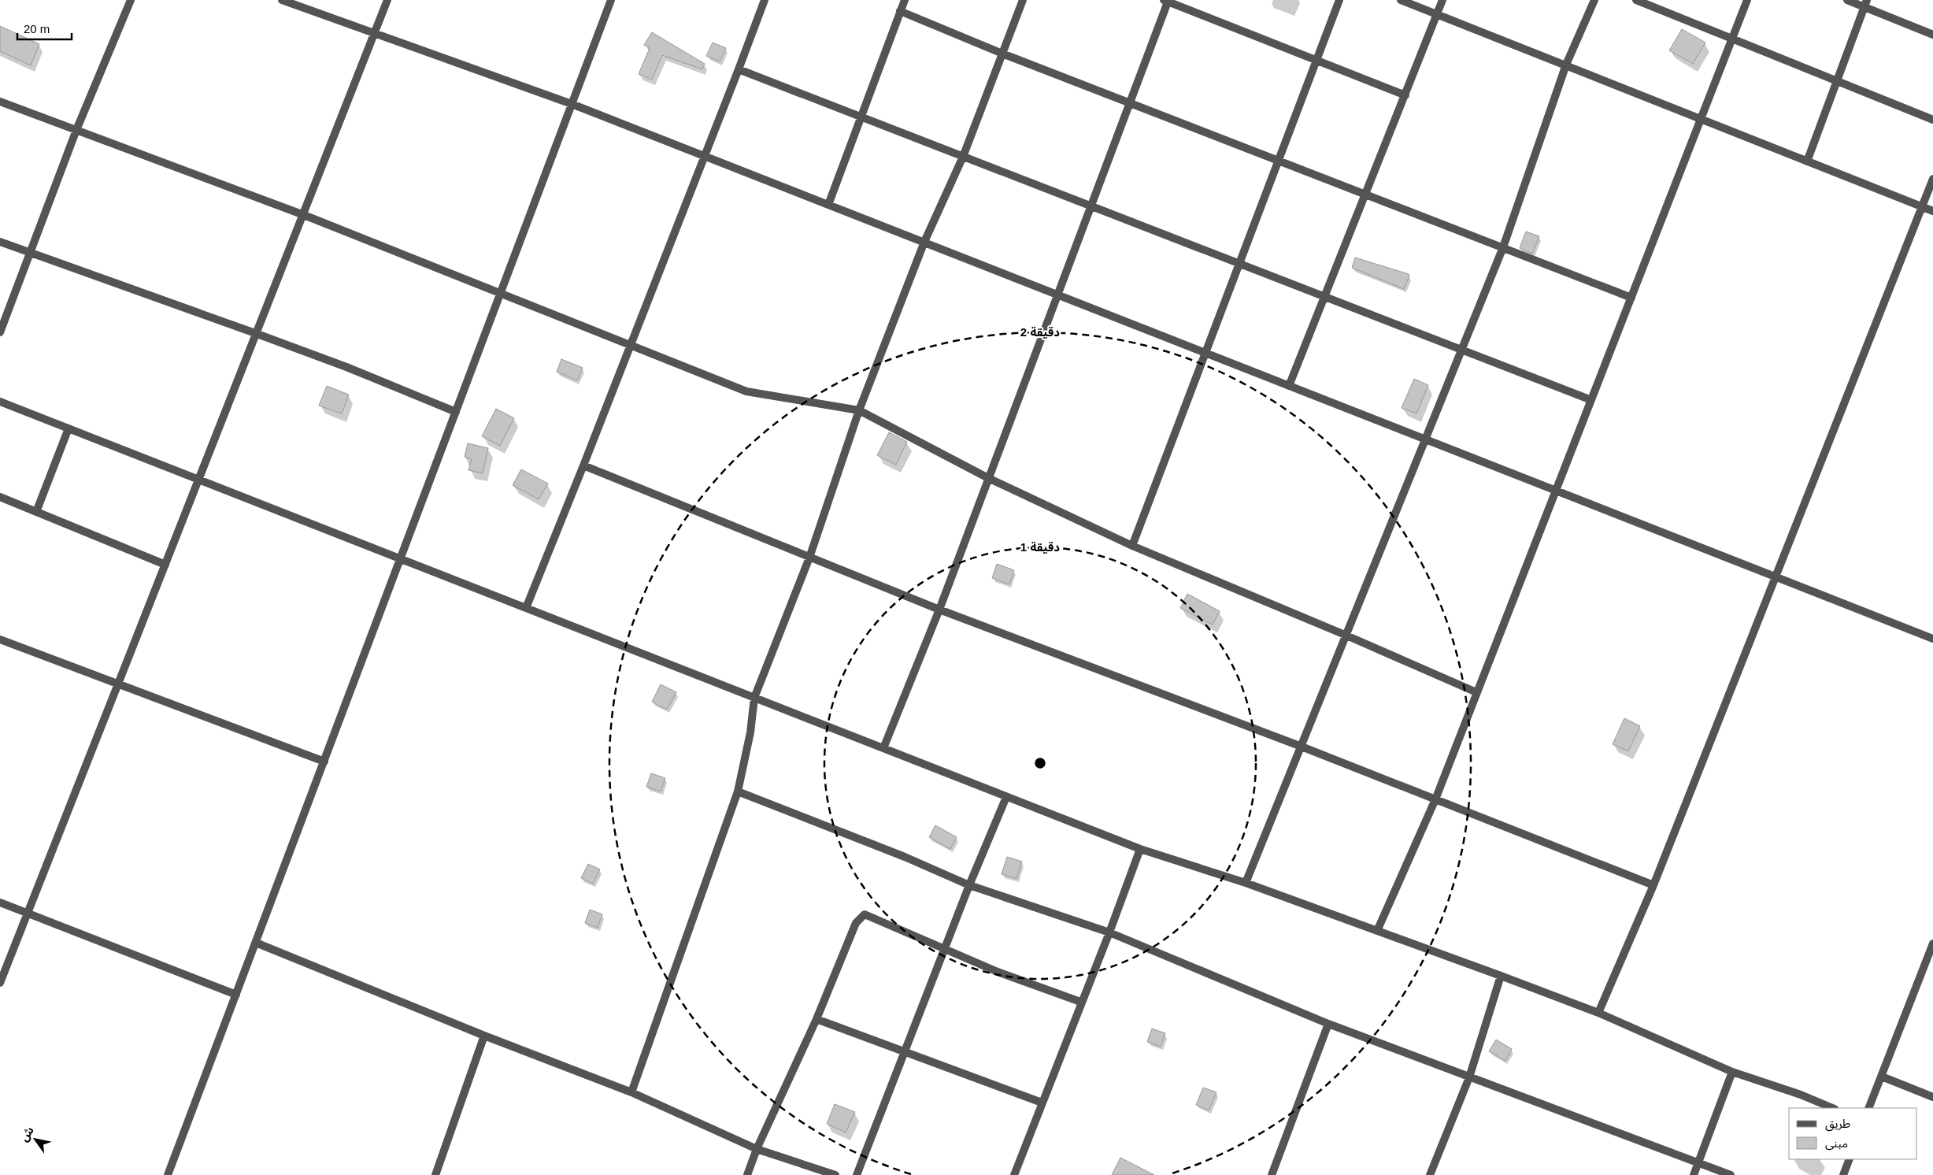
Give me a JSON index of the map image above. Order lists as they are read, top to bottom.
{
  "legend": ["طريق", "مبنى"],
  "scale_bar": "20 m",
  "north": "top left",
  "rings": ["2 دقيقة", "1 دقيقة"]
}
